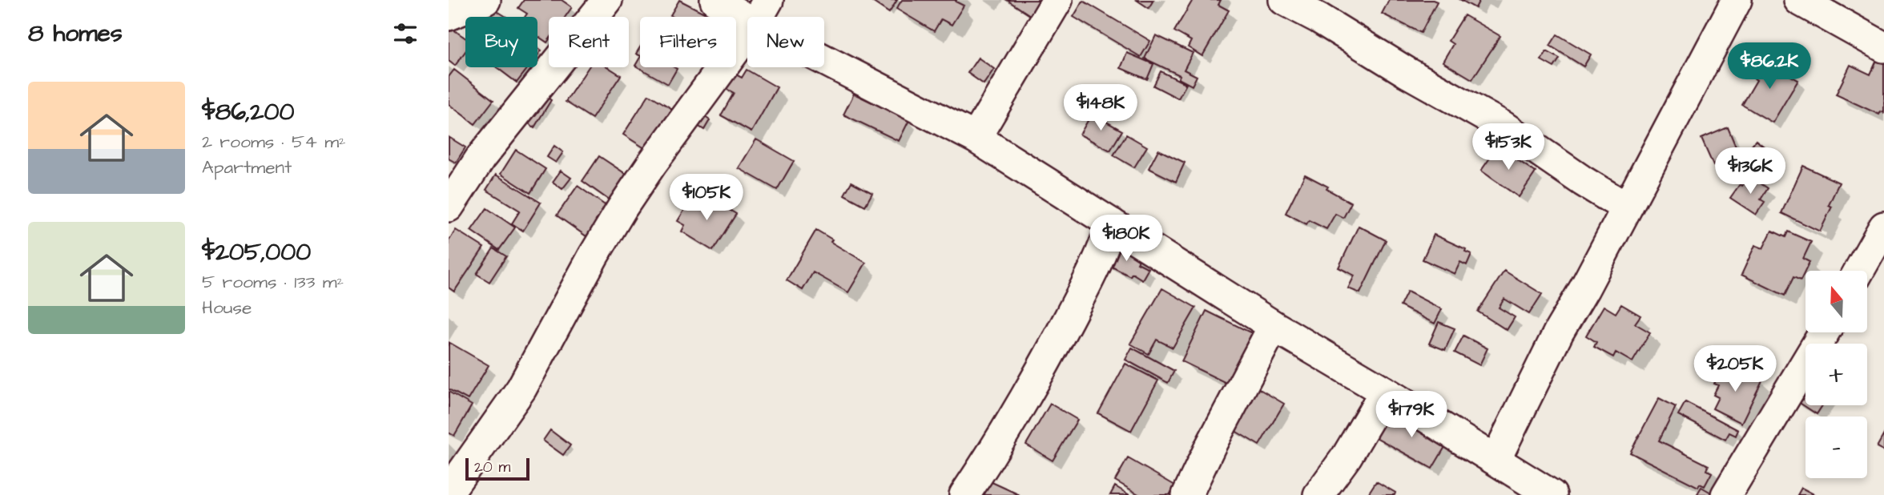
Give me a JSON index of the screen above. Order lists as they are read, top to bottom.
{
  "scale_bar": "20 m",
  "north": "top",
  "page": {
    "heading": "8 homes",
    "chip": [
      "Buy",
      "Rent",
      "Filters",
      "New"
    ],
    "price": [
      "$86.2K",
      "$148K",
      "$153K",
      "$136K",
      "$105K",
      "$180K",
      "$205K",
      "$179K"
    ],
    "list": [
      {
        "name": "$86,200",
        "note": "2 rooms · 54 m² · Apartment"
      },
      {
        "name": "$205,000",
        "note": "5 rooms · 133 m² · House"
      }
    ],
    "map_buttons": ["+", "−"],
    "scale": "20 m"
  }
}
